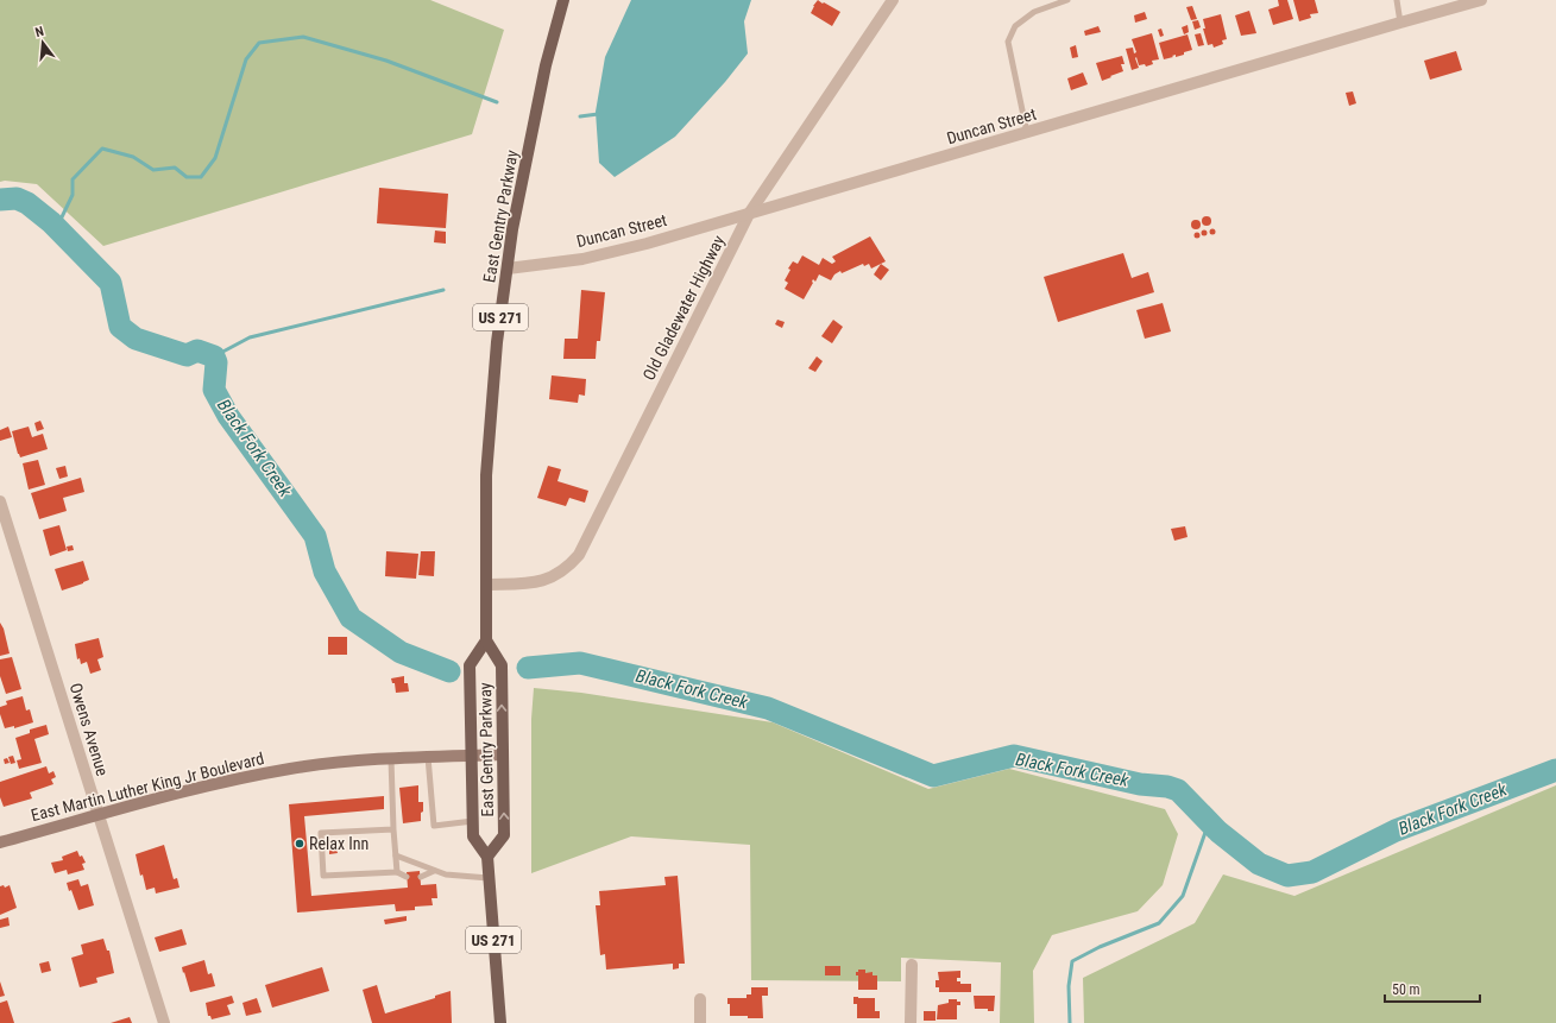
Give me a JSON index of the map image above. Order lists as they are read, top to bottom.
{
  "streets": {
    "main road": ["East Gentry Parkway", "US 271", "East Martin Luther King Jr Boulevard"],
    "street": ["Duncan Street", "Old Gladewater Highway", "Owens Avenue"]
  },
  "crossings": [
    ["Duncan Street", "East Gentry Parkway"],
    ["Duncan Street", "Old Gladewater Highway"],
    ["East Gentry Parkway", "Old Gladewater Highway"],
    ["East Gentry Parkway", "US 271"],
    ["East Gentry Parkway", "East Martin Luther King Jr Boulevard"],
    ["Owens Avenue", "East Martin Luther King Jr Boulevard"]
  ],
  "water": ["Black Fork Creek"],
  "places": ["Relax Inn"],
  "scale_bar": "50 m",
  "north": "top"
}
